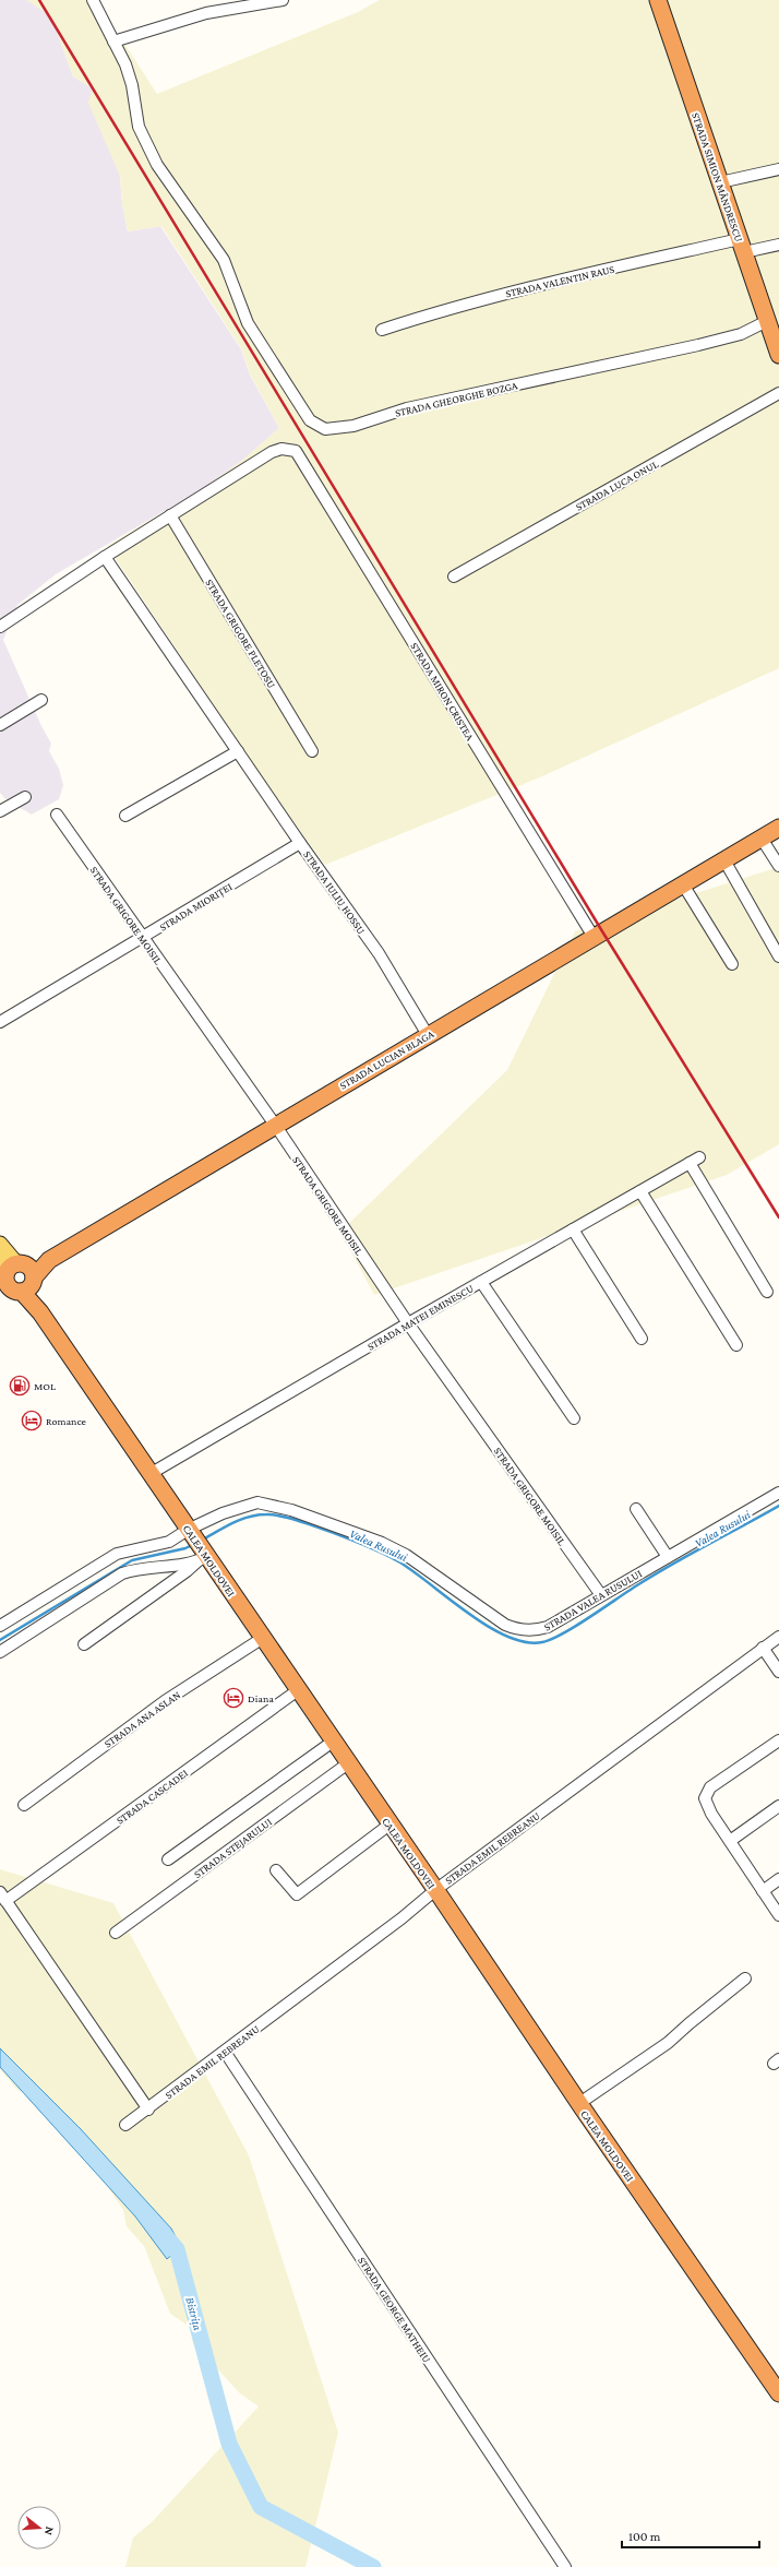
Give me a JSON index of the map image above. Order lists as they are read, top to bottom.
{
  "streets": {
    "highway": ["STRADA SIMION MÂNDRESCU", "STRADA LUCIAN BLAGA", "CALEA MOLDOVEI"],
    "street": [
      "STRADA VALENTIN RAUS",
      "STRADA GHEORGHE BOZGA",
      "STRADA LUCA ONUL",
      "STRADA GRIGORE PLETOSU",
      "STRADA MIRON CRISTEA",
      "STRADA IULIU HOSSU",
      "STRADA MIORIȚEI",
      "STRADA GRIGORE MOISIL",
      "STRADA MATEI EMINESCU",
      "STRADA VALEA RUSULUI",
      "STRADA ANA ASLAN",
      "STRADA CASCADEI",
      "STRADA STEJARULUI",
      "STRADA EMIL REBREANU",
      "STRADA GEORGE MATHEIU"
    ]
  },
  "crossings": [
    ["STRADA SIMION MÂNDRESCU", "STRADA VALENTIN RAUS"],
    ["STRADA SIMION MÂNDRESCU", "STRADA GHEORGHE BOZGA"],
    ["STRADA GRIGORE PLETOSU", "STRADA MIRON CRISTEA"],
    ["STRADA MIRON CRISTEA", "STRADA LUCIAN BLAGA"],
    ["STRADA IULIU HOSSU", "STRADA MIORIȚEI"],
    ["STRADA IULIU HOSSU", "STRADA LUCIAN BLAGA"],
    ["STRADA MIORIȚEI", "STRADA GRIGORE MOISIL"],
    ["STRADA GRIGORE MOISIL", "STRADA LUCIAN BLAGA"],
    ["STRADA GRIGORE MOISIL", "STRADA MATEI EMINESCU"],
    ["STRADA GRIGORE MOISIL", "STRADA VALEA RUSULUI"],
    ["STRADA LUCIAN BLAGA", "CALEA MOLDOVEI"],
    ["STRADA MATEI EMINESCU", "CALEA MOLDOVEI"],
    ["CALEA MOLDOVEI", "STRADA VALEA RUSULUI"],
    ["CALEA MOLDOVEI", "STRADA ANA ASLAN"],
    ["CALEA MOLDOVEI", "STRADA CASCADEI"],
    ["CALEA MOLDOVEI", "STRADA STEJARULUI"],
    ["CALEA MOLDOVEI", "STRADA EMIL REBREANU"],
    ["STRADA CASCADEI", "STRADA EMIL REBREANU"],
    ["STRADA EMIL REBREANU", "STRADA GEORGE MATHEIU"]
  ],
  "water": ["Valea Rusului", "Bistrița"],
  "places": {
    "fuel station": ["MOL"],
    "hotel": ["Romance", "Diana"]
  },
  "scale_bar": "100 m",
  "north": "right"
}
